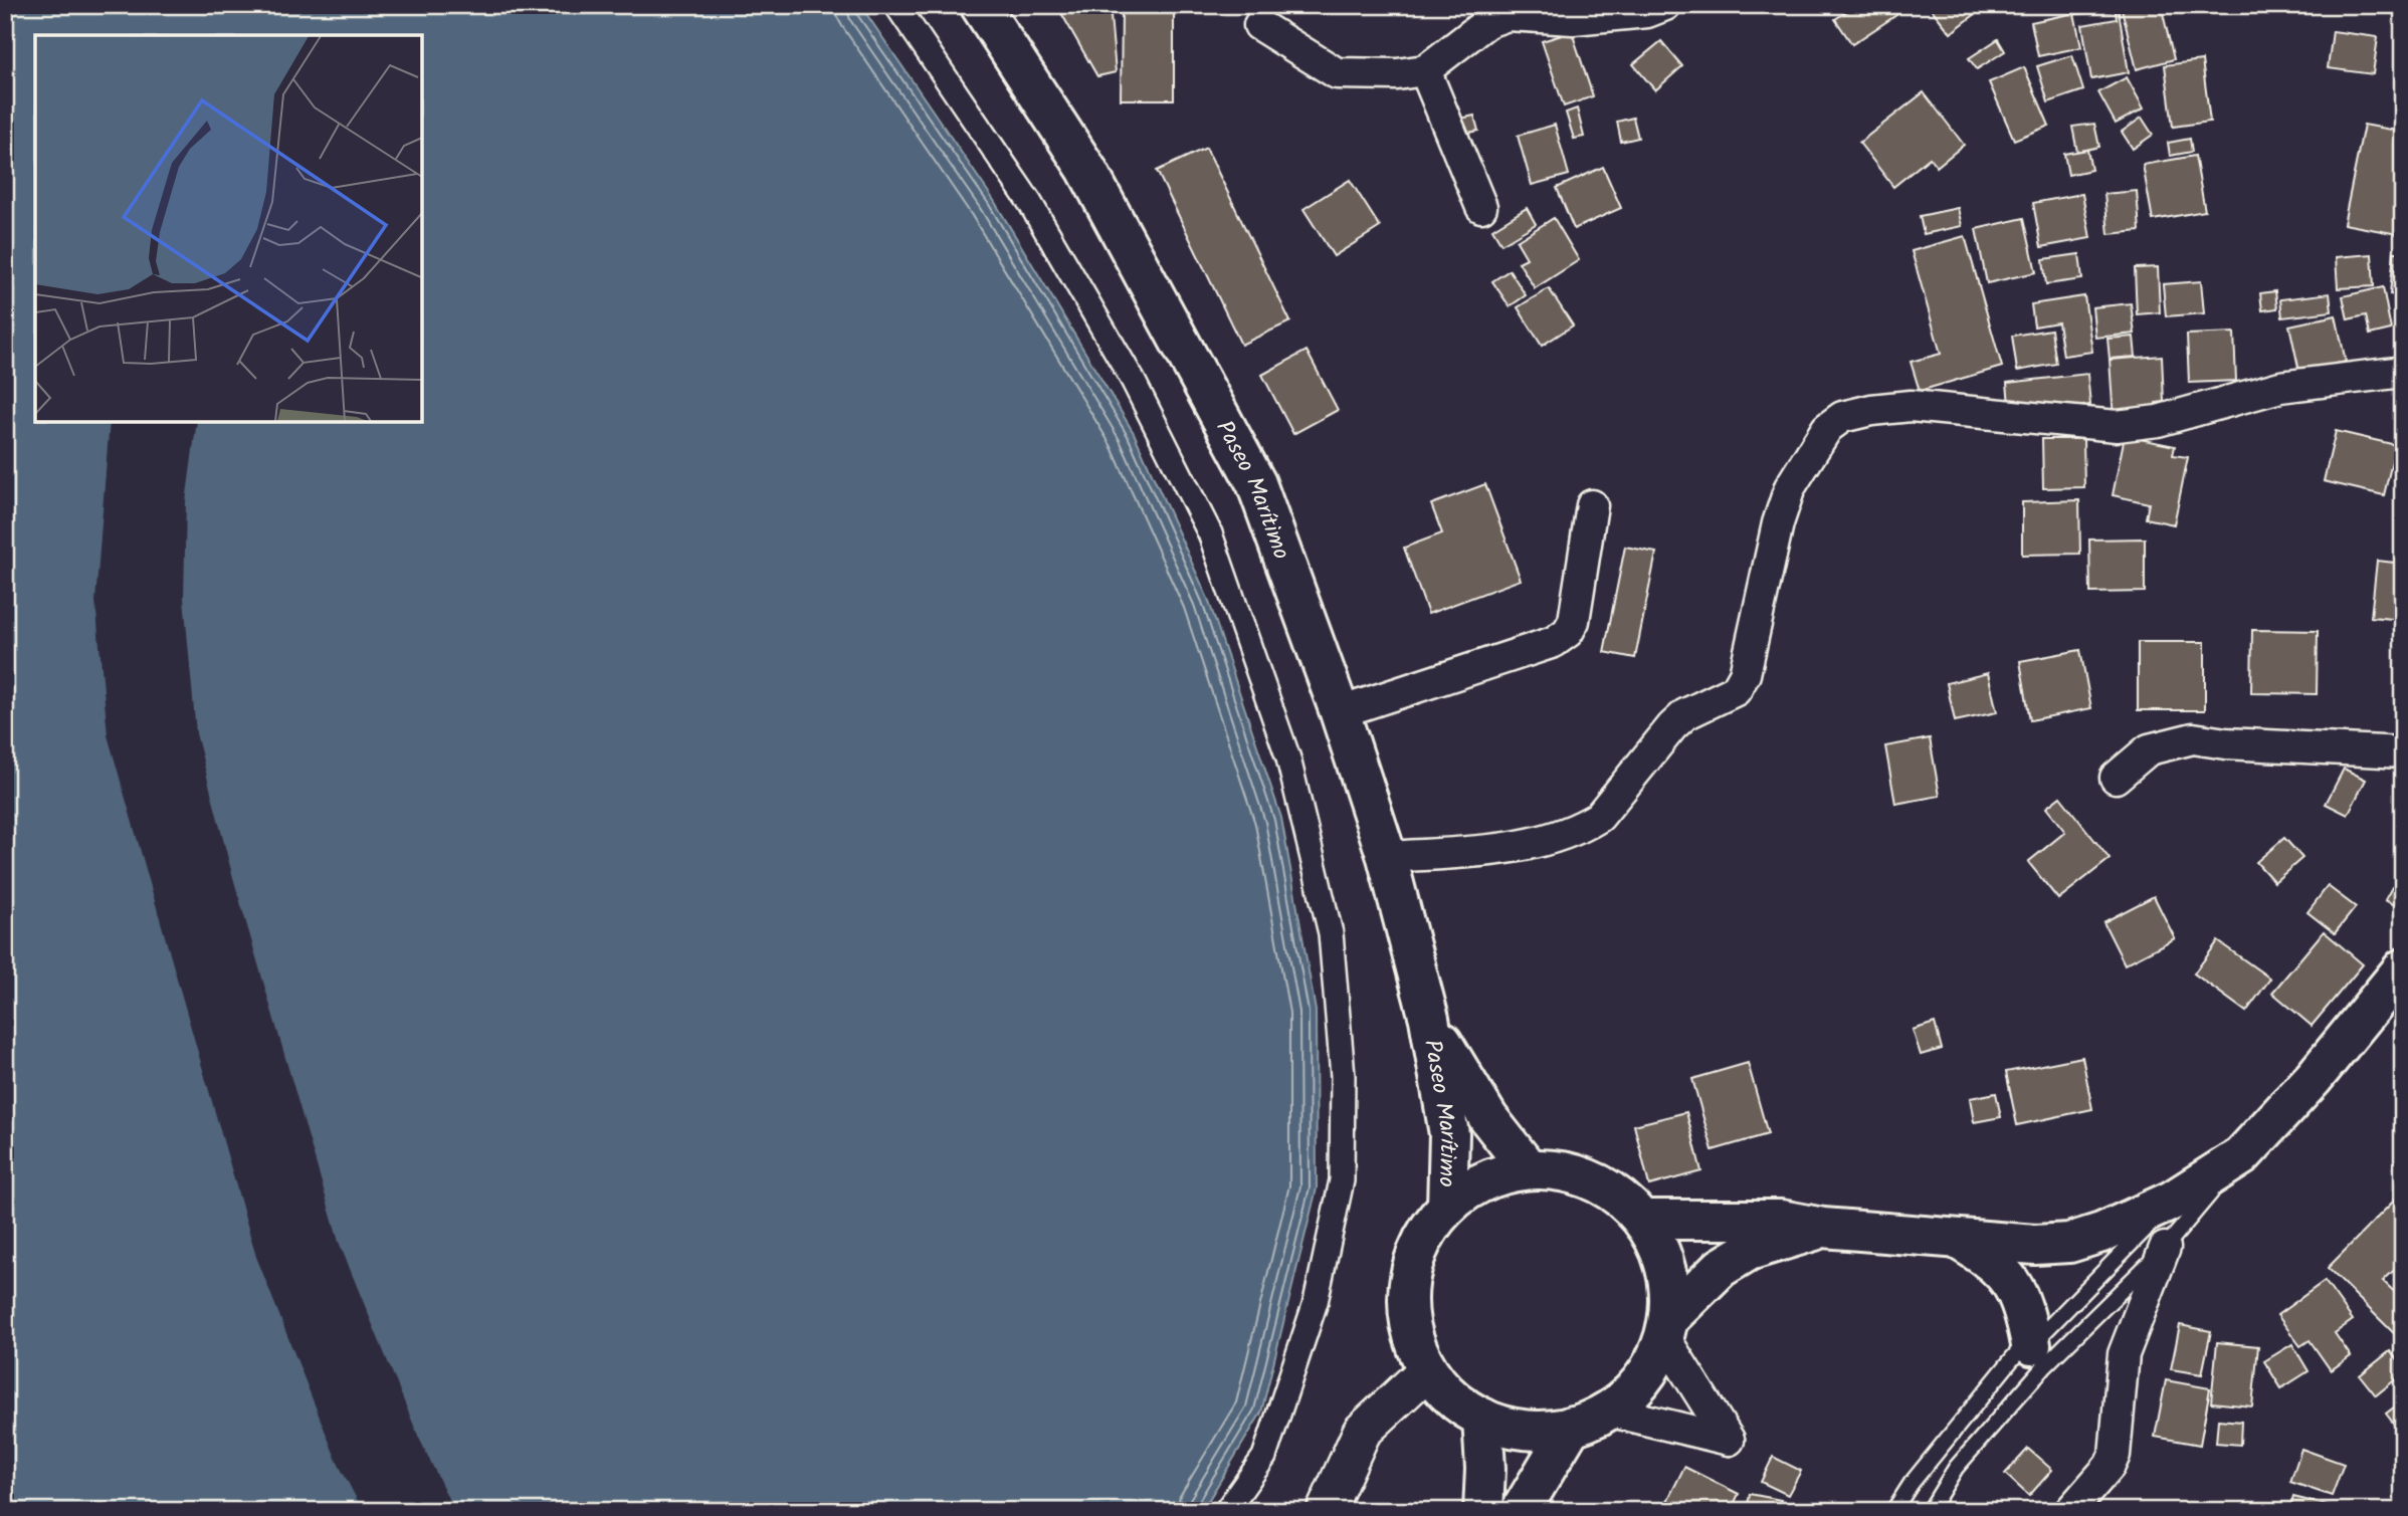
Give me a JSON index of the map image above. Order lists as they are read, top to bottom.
{
  "streets": {
    "main road": ["Paseo Marítimo"]
  }
}
